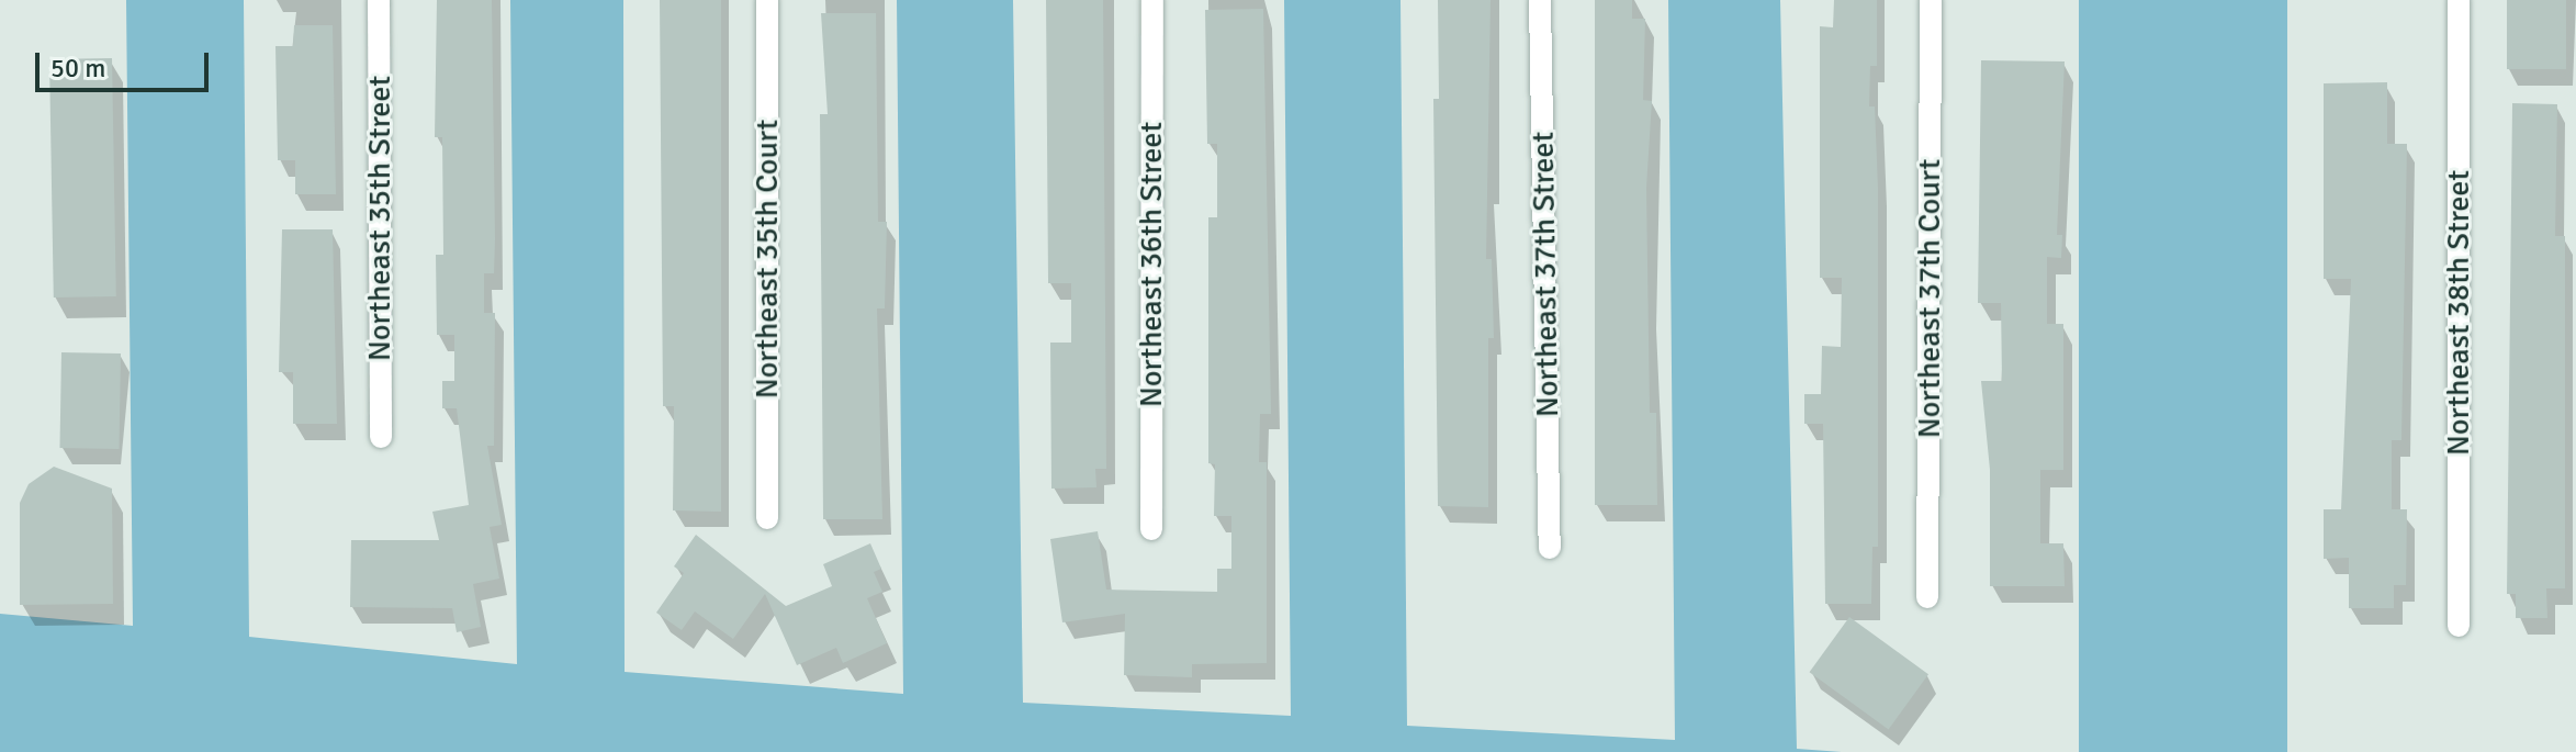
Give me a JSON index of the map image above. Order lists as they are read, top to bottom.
{
  "streets": {
    "street": [
      "Northeast 35th Street",
      "Northeast 35th Court",
      "Northeast 36th Street",
      "Northeast 37th Street",
      "Northeast 37th Court",
      "Northeast 38th Street"
    ]
  },
  "scale_bar": "50 m"
}
